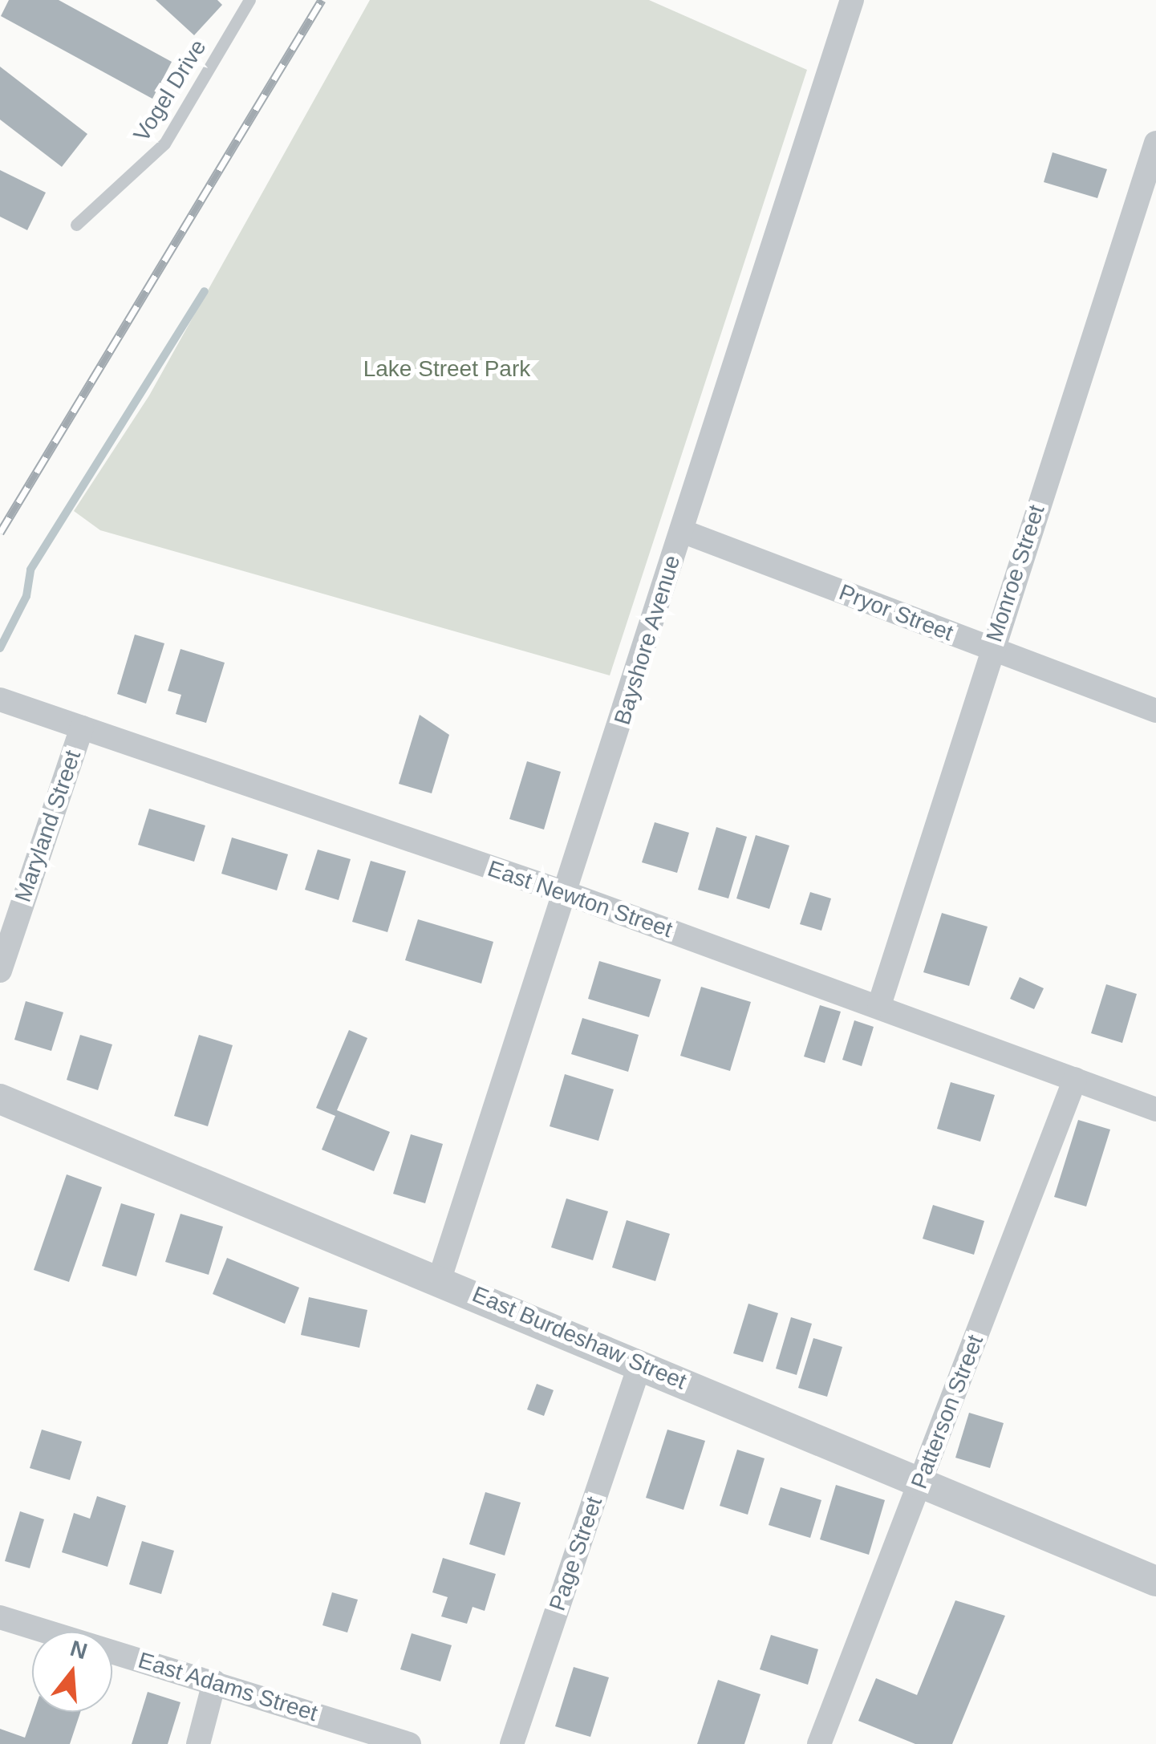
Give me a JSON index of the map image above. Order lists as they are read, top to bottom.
{
  "streets": {
    "street": [
      "Monroe Street",
      "Pryor Street",
      "Bayshore Avenue",
      "Maryland Street",
      "East Newton Street",
      "East Burdeshaw Street",
      "Patterson Street",
      "Page Street",
      "East Adams Street"
    ],
    "lane": ["Vogel Drive"]
  },
  "crossings": [
    ["Monroe Street", "Pryor Street"],
    ["Monroe Street", "East Newton Street"],
    ["Pryor Street", "Bayshore Avenue"],
    ["Bayshore Avenue", "East Newton Street"],
    ["Bayshore Avenue", "East Burdeshaw Street"],
    ["Maryland Street", "East Newton Street"],
    ["East Newton Street", "Patterson Street"],
    ["East Burdeshaw Street", "Patterson Street"],
    ["East Burdeshaw Street", "Page Street"]
  ],
  "parks": ["Lake Street Park"],
  "north": "top"
}
